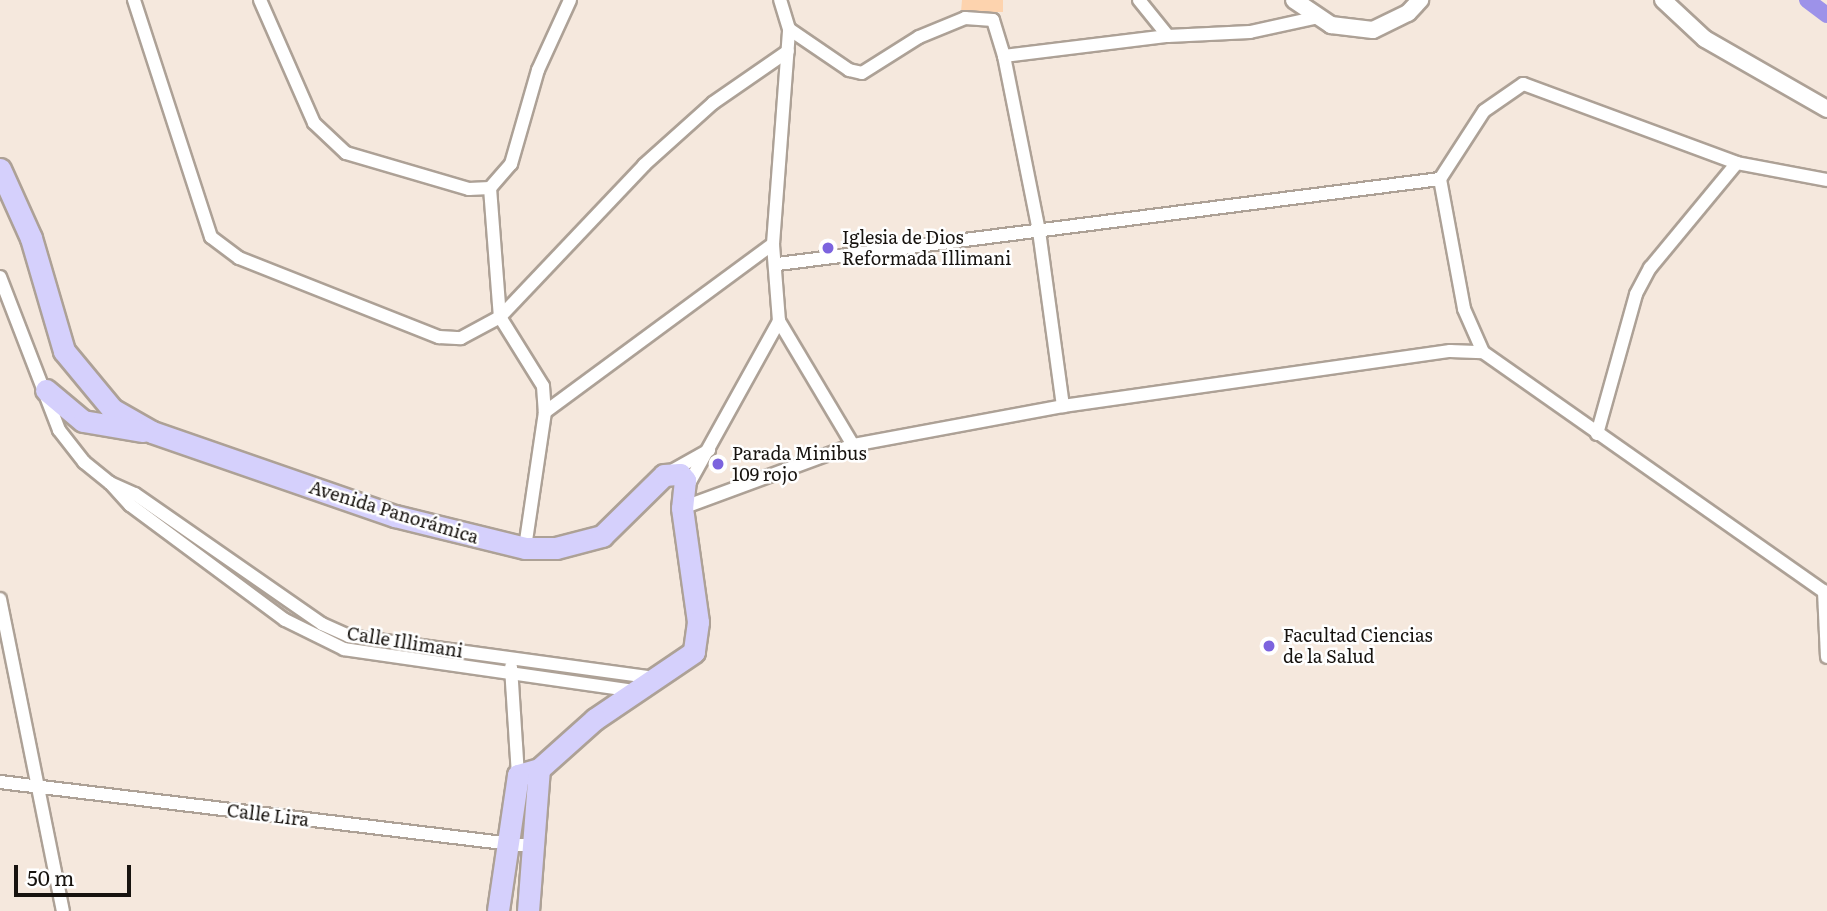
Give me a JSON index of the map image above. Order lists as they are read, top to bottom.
{
  "streets": {
    "main road": ["Avenida Panorámica"],
    "street": ["Calle Illimani", "Calle Lira"]
  },
  "crossings": [
    ["Avenida Panorámica", "Calle Illimani"]
  ],
  "places": ["Iglesia de Dios Reformada Illimani", "Parada Minibus 109 rojo", "Facultad Ciencias de la Salud"],
  "scale_bar": "50 m"
}
